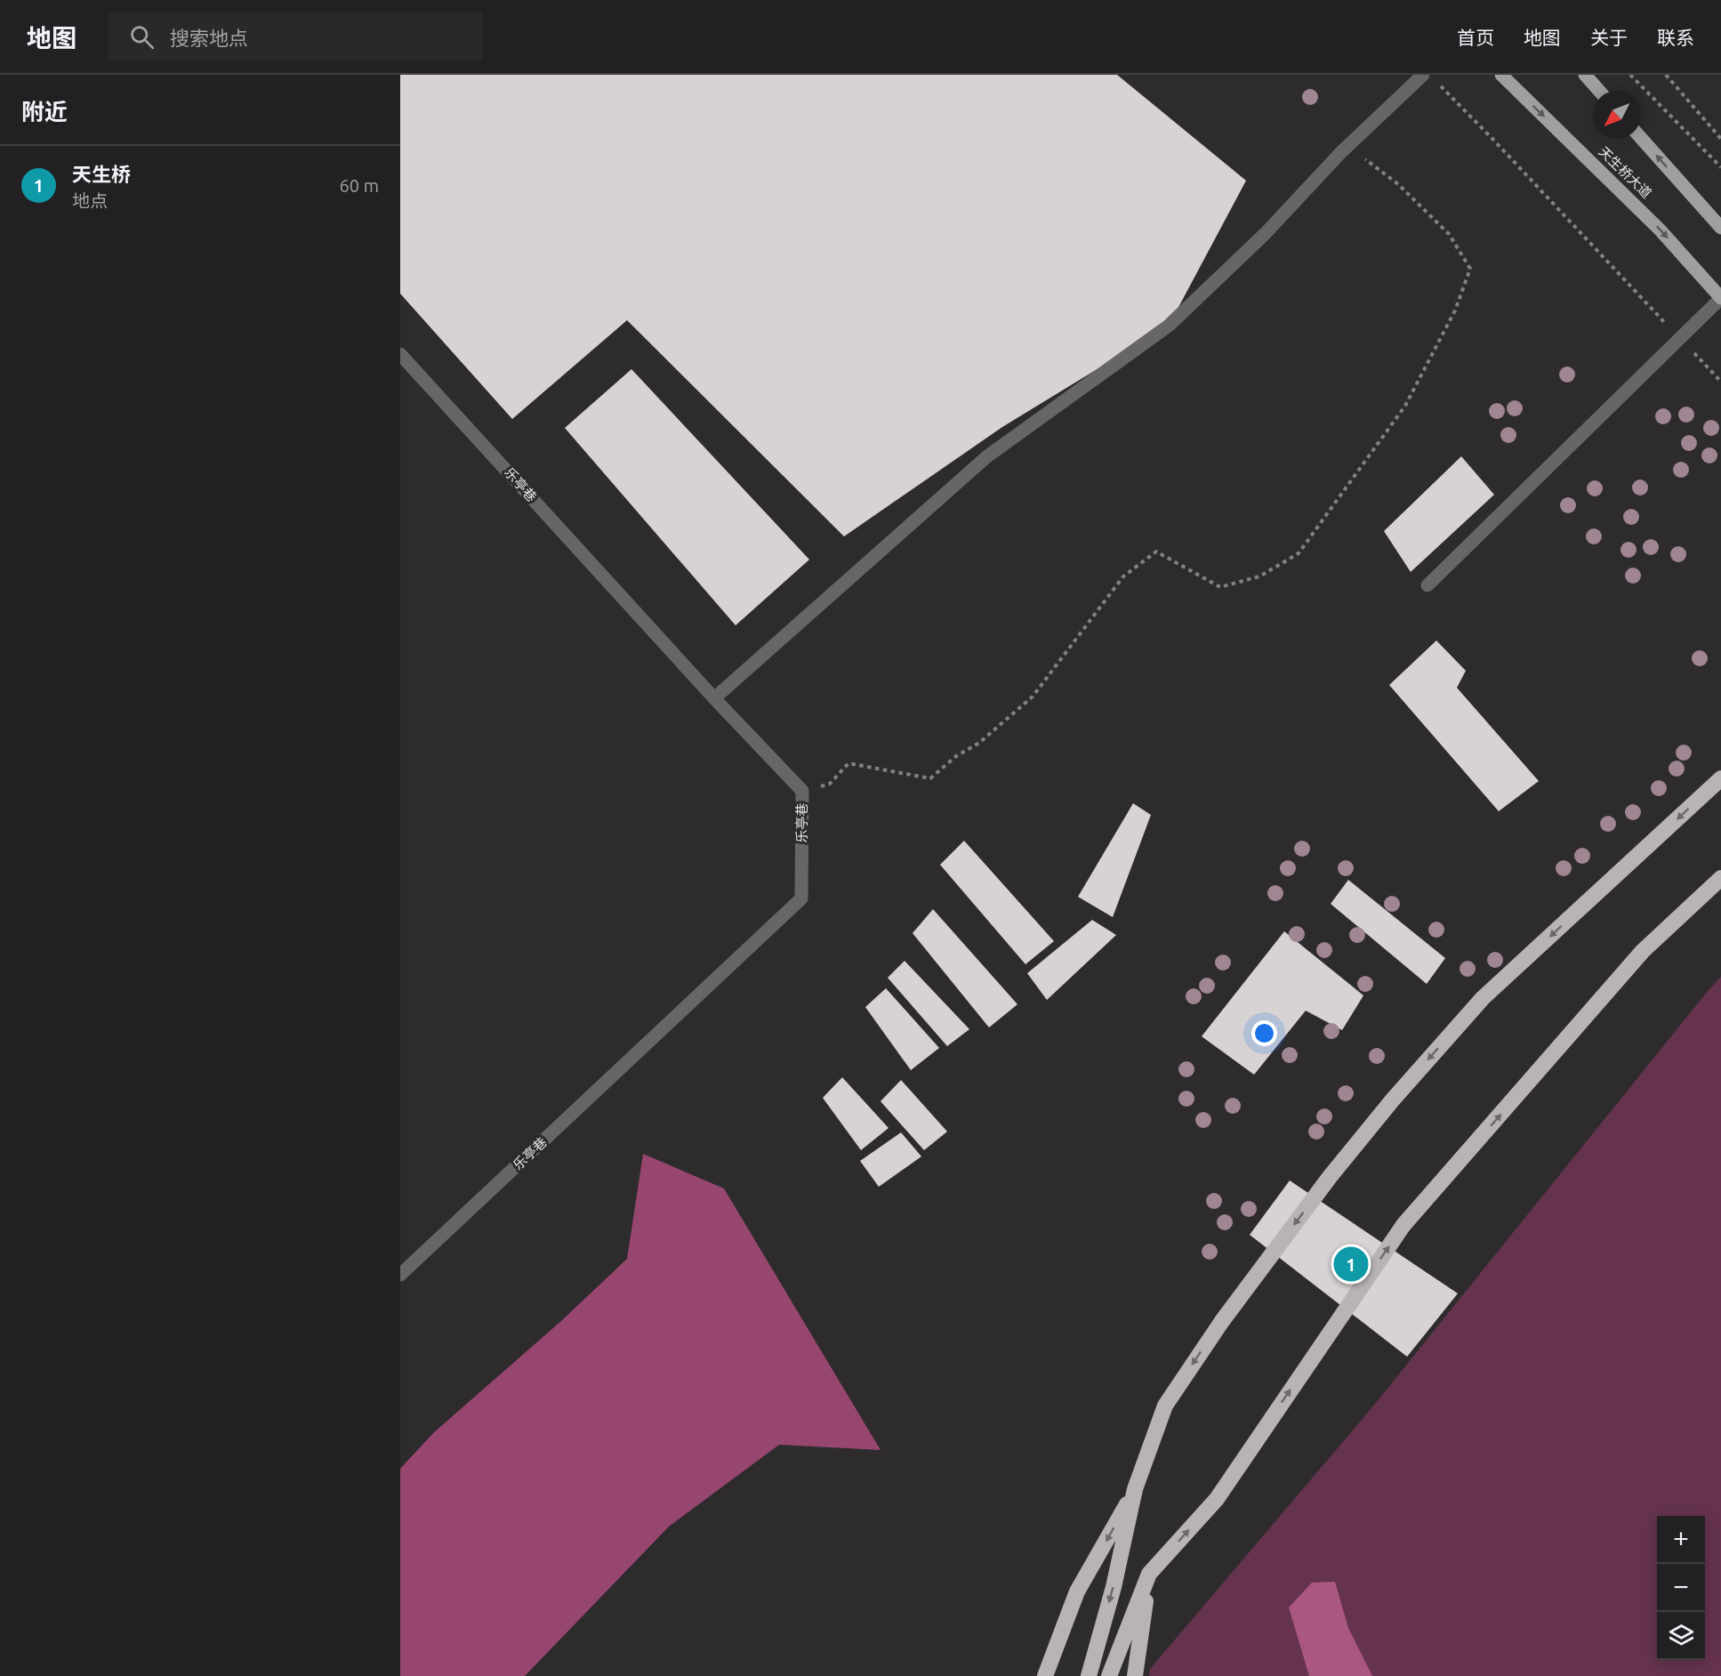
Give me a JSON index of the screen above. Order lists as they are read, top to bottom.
{
  "streets": {
    "main road": ["天生桥大道"],
    "street": ["乐亭巷"]
  },
  "north": "bottom left",
  "page": {
    "header": "地图",
    "search": "搜索地点",
    "nav": [
      "首页",
      "地图",
      "关于",
      "联系"
    ],
    "heading": "附近",
    "list": [
      {
        "mark": "1",
        "name": "天生桥",
        "note": "地点",
        "value": "60 m"
      }
    ],
    "pins": "1",
    "map_buttons": ["+", "−"]
  }
}
